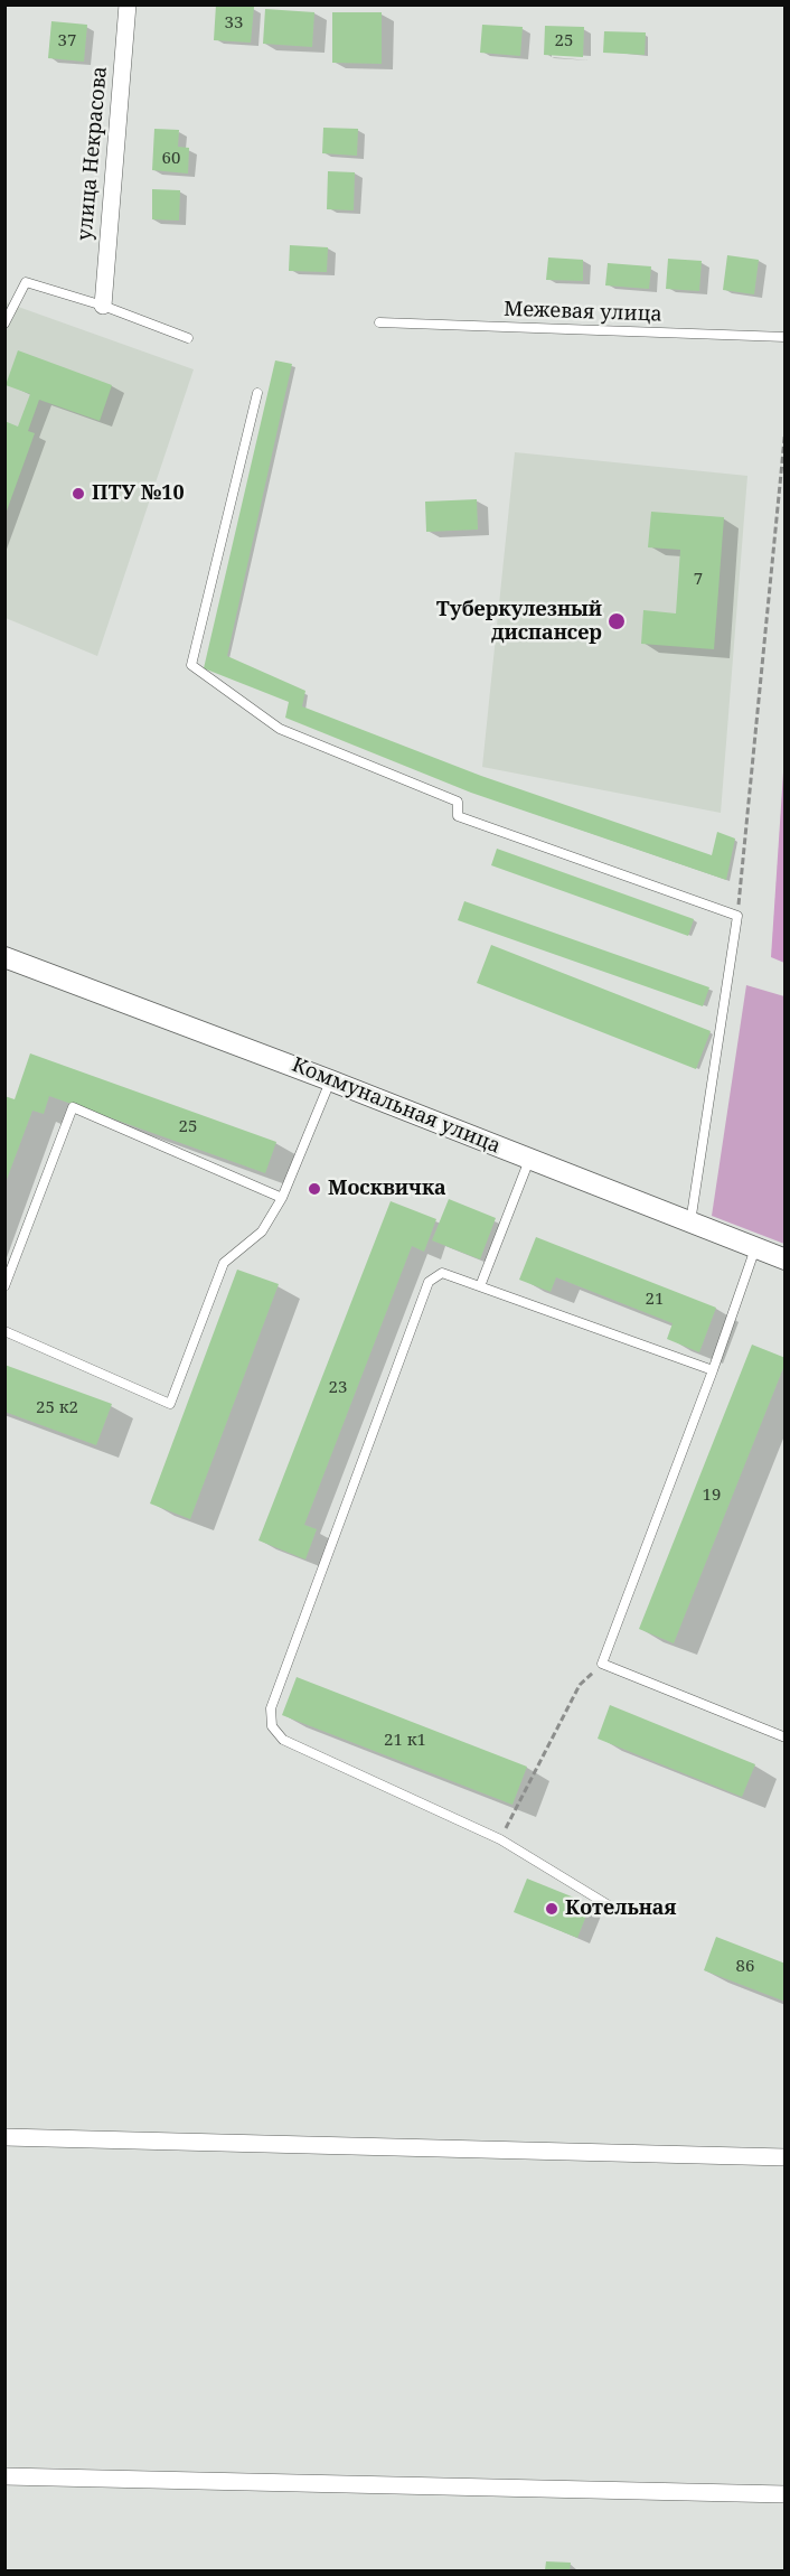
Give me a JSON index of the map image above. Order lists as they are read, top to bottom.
{
  "streets": {
    "street": ["улица Некрасова", "Коммунальная улица"],
    "lane": ["Межевая улица"]
  },
  "places": [
    "ПТУ №10",
    "Туберкулезный диспансер",
    "Москвичка",
    "Котельная"
  ],
  "house_numbers": [
    "33",
    "37",
    "25",
    "60",
    "7",
    "25",
    "21",
    "23",
    "25 к2",
    "19",
    "21 к1",
    "86"
  ]
}
